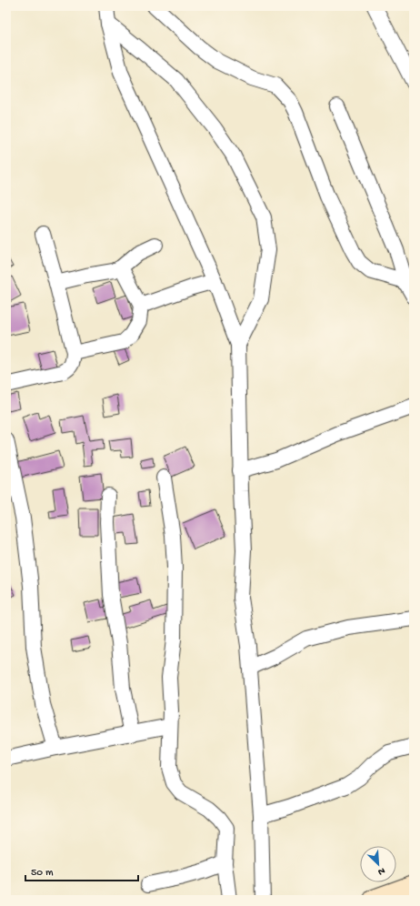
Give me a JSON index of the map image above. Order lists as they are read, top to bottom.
{
  "scale_bar": "50 m",
  "north": "bottom right"
}
